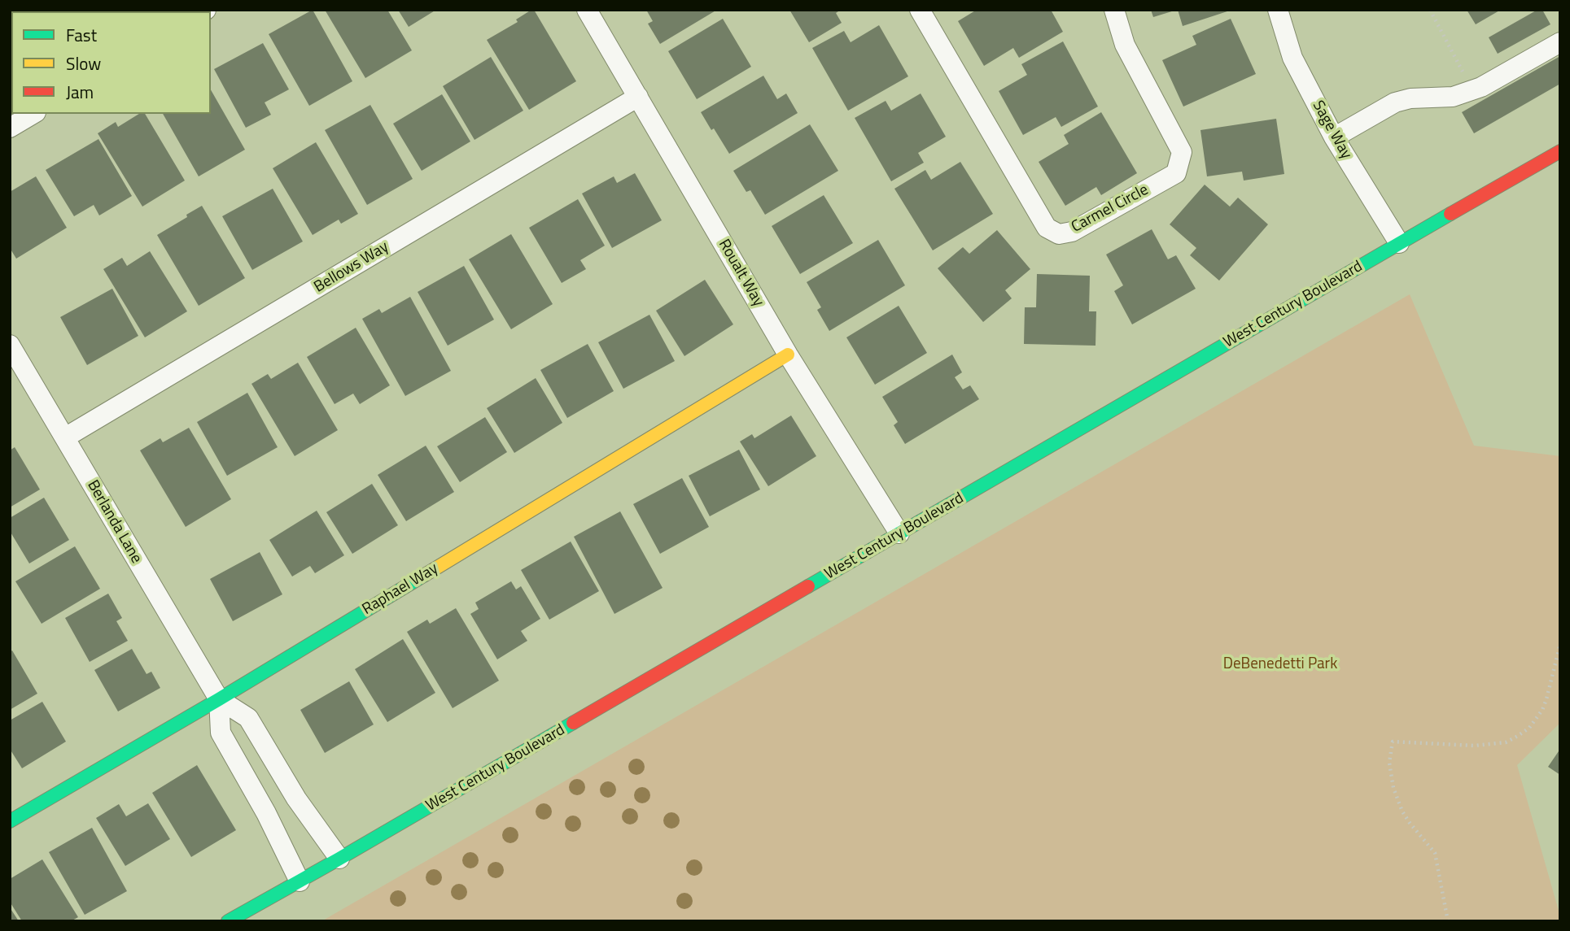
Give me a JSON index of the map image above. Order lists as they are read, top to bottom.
{
  "streets": {
    "street": [
      "Sage Way",
      "Carmel Circle",
      "Bellows Way",
      "Roualt Way",
      "West Century Boulevard",
      "Berlanda Lane",
      "Raphael Way"
    ]
  },
  "crossings": [
    ["Sage Way", "West Century Boulevard"],
    ["Bellows Way", "Roualt Way"],
    ["Bellows Way", "Berlanda Lane"],
    ["Roualt Way", "West Century Boulevard"],
    ["Roualt Way", "Raphael Way"],
    ["West Century Boulevard", "Berlanda Lane"],
    ["Berlanda Lane", "Raphael Way"]
  ],
  "parks": ["DeBenedetti Park"],
  "legend": ["Fast", "Slow", "Jam"]
}
